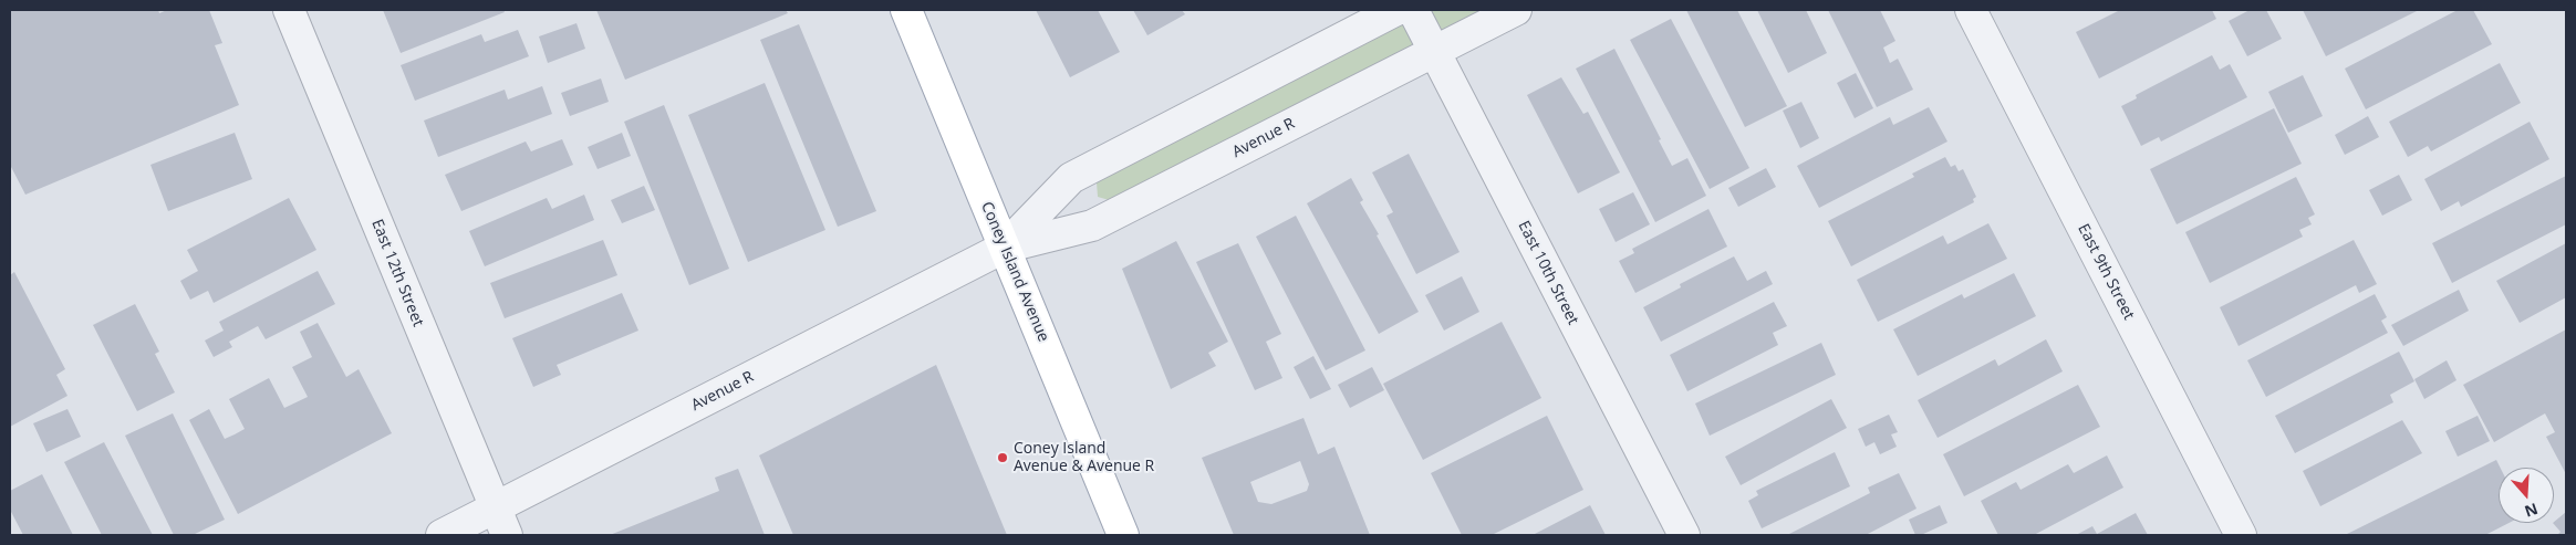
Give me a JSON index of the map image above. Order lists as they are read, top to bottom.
{
  "streets": {
    "main road": ["Coney Island Avenue"],
    "street": [
      "Avenue R",
      "East 9th Street",
      "East 12th Street",
      "East 10th Street"
    ]
  },
  "crossings": [
    ["Avenue R", "Coney Island Avenue"],
    ["Avenue R", "East 12th Street"],
    ["Avenue R", "East 10th Street"]
  ],
  "places": ["Coney Island Avenue & Avenue R"],
  "north": "bottom"
}
